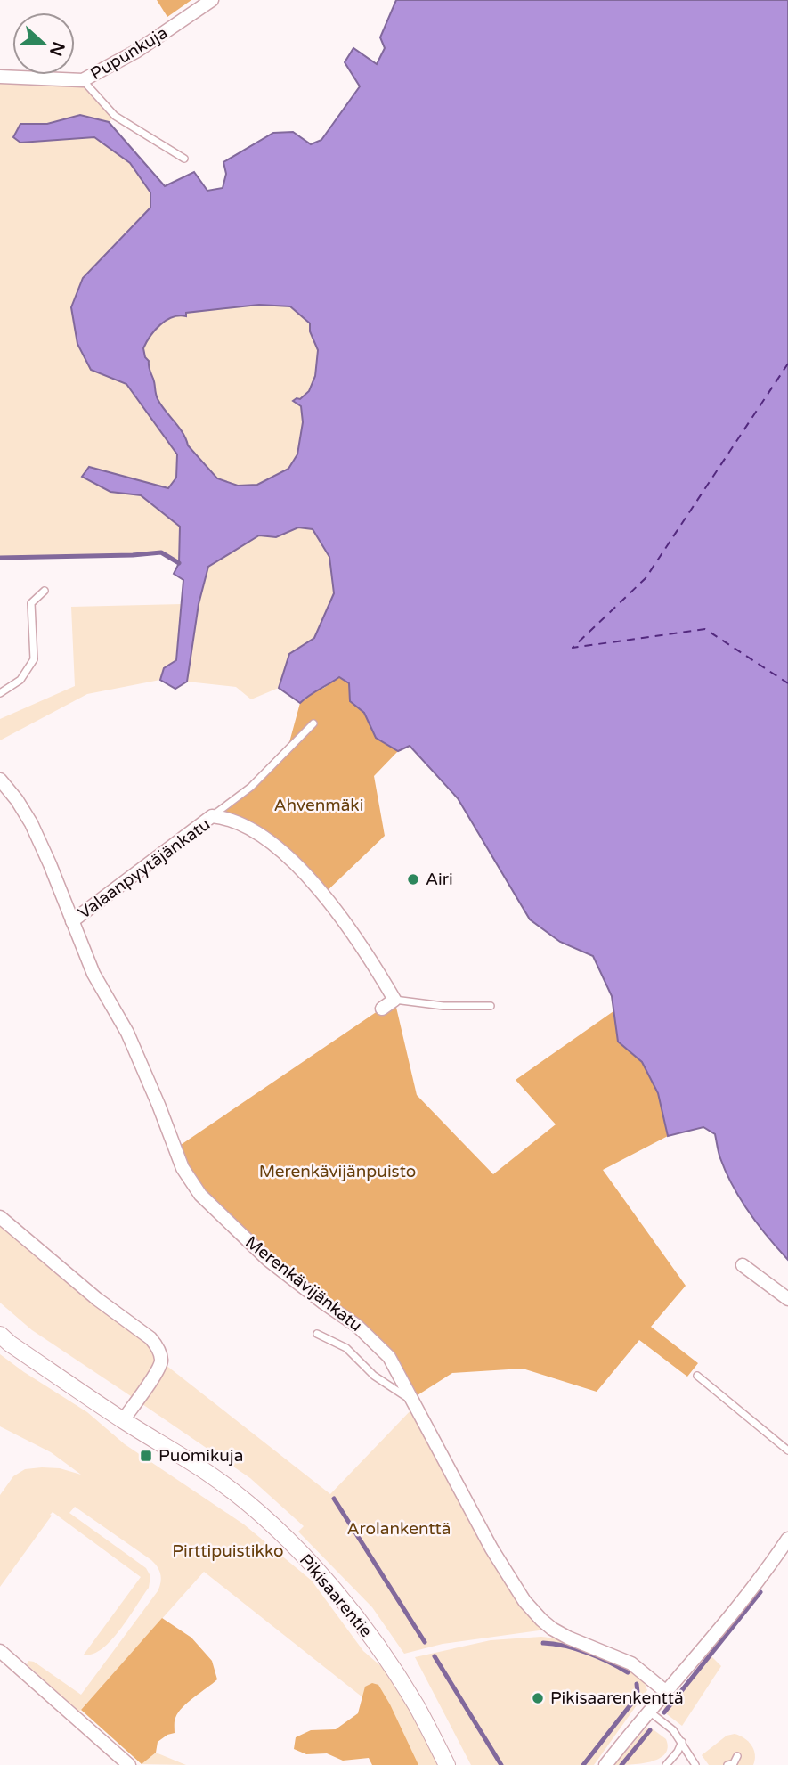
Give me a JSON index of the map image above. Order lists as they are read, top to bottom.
{
  "streets": {
    "street": [
      "Pupunkuja",
      "Valaanpyytäjänkatu",
      "Merenkävijänkatu",
      "Pikisaarentie"
    ]
  },
  "crossings": [
    ["Valaanpyytäjänkatu", "Merenkävijänkatu"]
  ],
  "parks": [
    "Ahvenmäki",
    "Merenkävijänpuisto",
    "Arolankenttä",
    "Pirttipuistikko"
  ],
  "places": {
    "other": ["Airi", "Pikisaarenkenttä"],
    "transit": ["Puomikuja"]
  },
  "north": "right"
}
